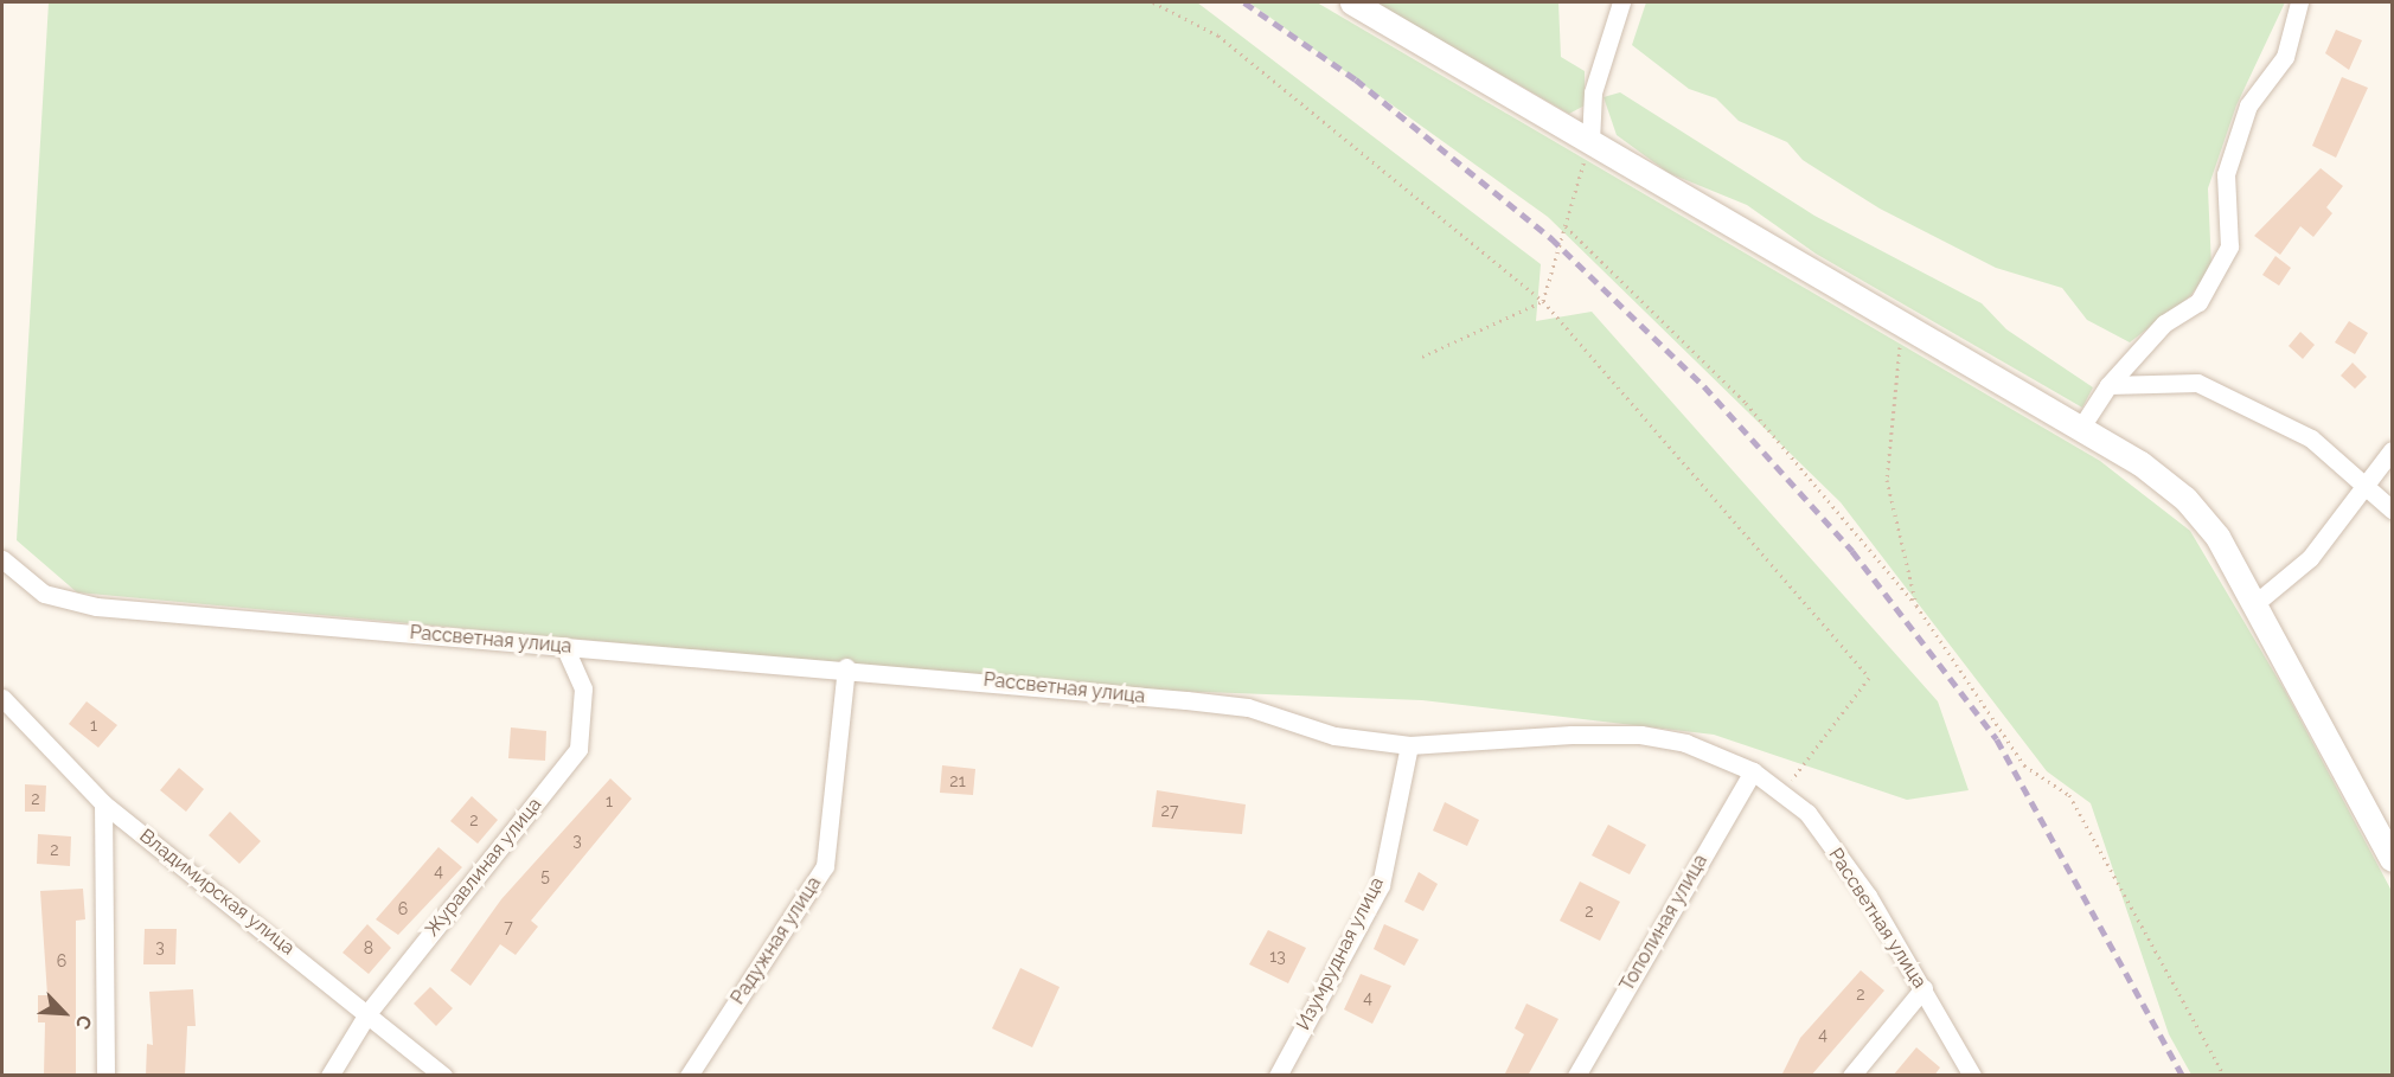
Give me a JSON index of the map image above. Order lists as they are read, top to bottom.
{
  "streets": {
    "street": [
      "Рассветная улица",
      "Журавлиная улица",
      "Владимирская улица",
      "Тополиная улица",
      "Радужная улица",
      "Изумрудная улица"
    ]
  },
  "crossings": [
    ["Рассветная улица", "Журавлиная улица"],
    ["Рассветная улица", "Тополиная улица"],
    ["Рассветная улица", "Радужная улица"],
    ["Рассветная улица", "Изумрудная улица"],
    ["Журавлиная улица", "Владимирская улица"]
  ],
  "house_numbers": [
    "1",
    "21",
    "2",
    "1",
    "27",
    "2",
    "3",
    "2",
    "4",
    "5",
    "6",
    "2",
    "7",
    "3",
    "8",
    "13",
    "6",
    "2",
    "4",
    "4"
  ],
  "north": "bottom right"
}
